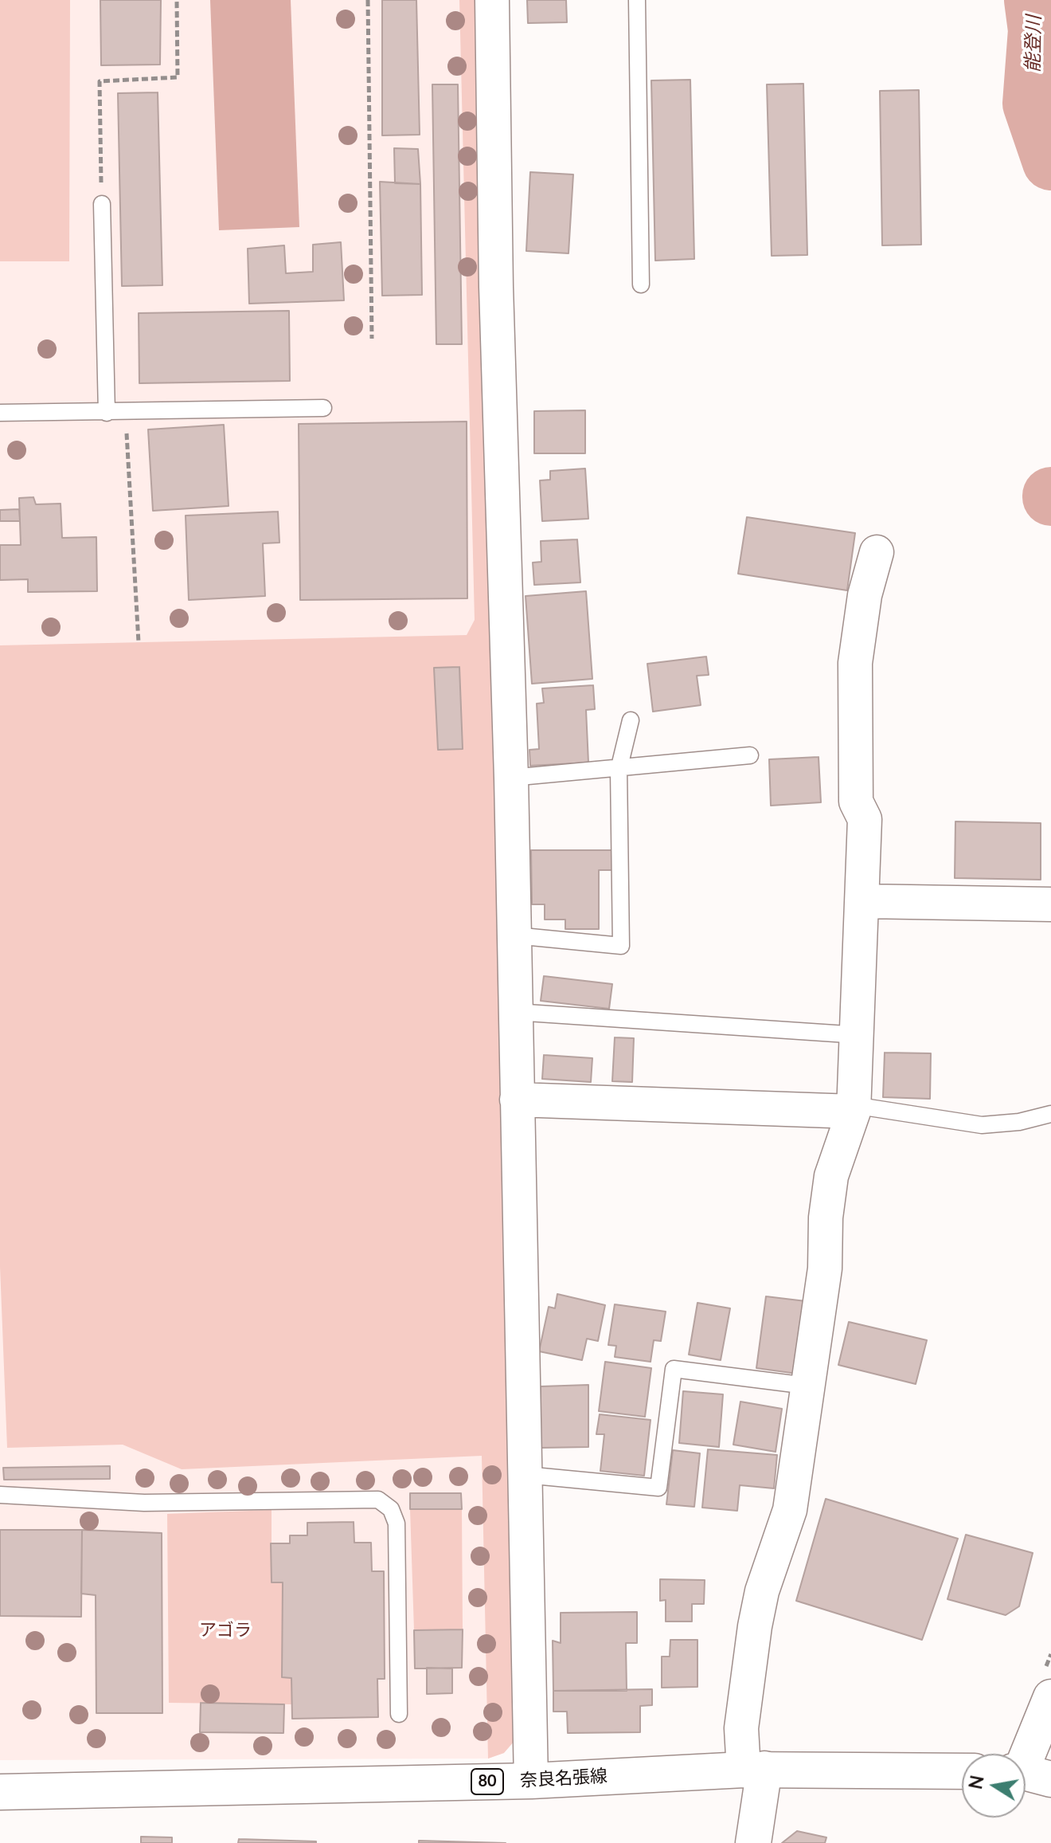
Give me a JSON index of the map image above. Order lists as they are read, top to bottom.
{
  "streets": {
    "main road": ["奈良名張線", "80"]
  },
  "water": ["能登川"],
  "parks": ["アゴラ"],
  "north": "left"
}
